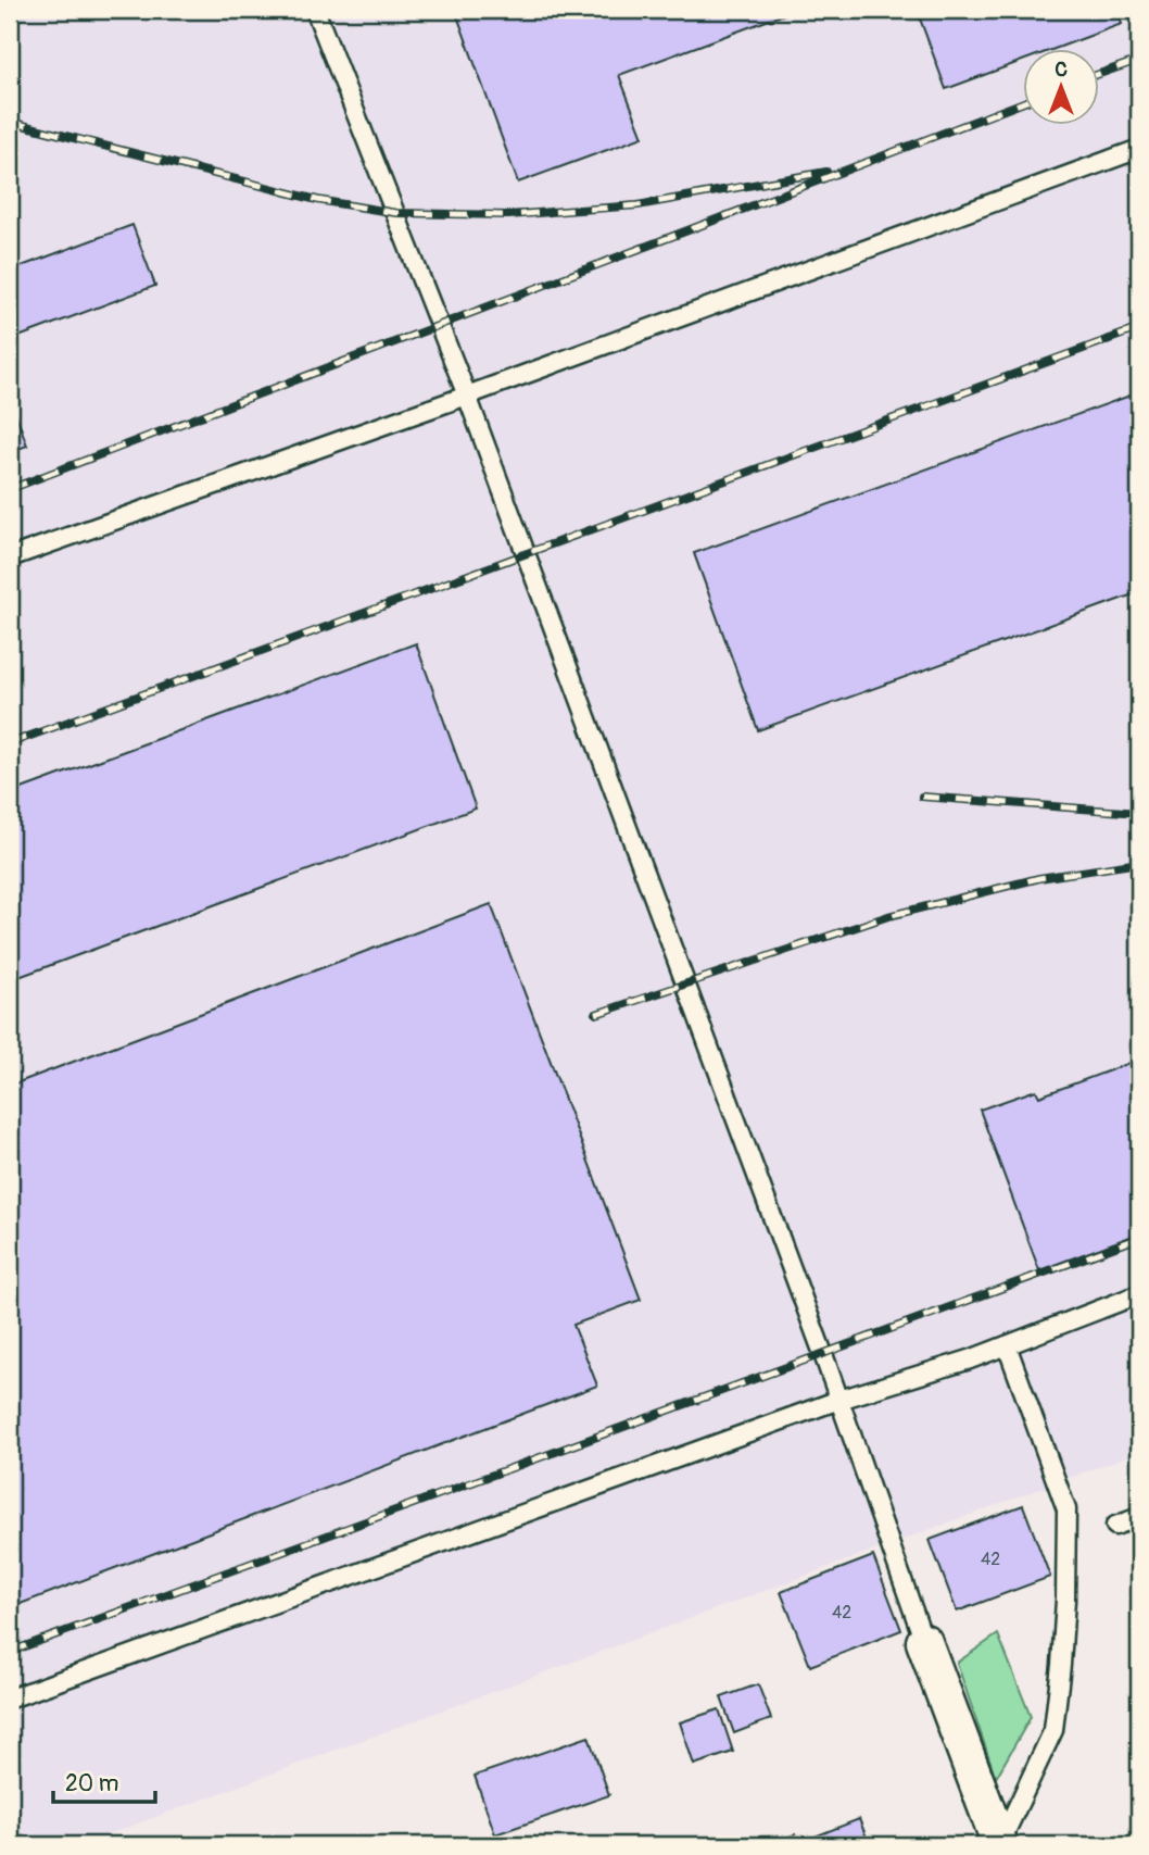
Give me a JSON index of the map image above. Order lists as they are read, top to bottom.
{
  "house_numbers": ["42", "42"],
  "scale_bar": "20 m",
  "north": "top"
}
